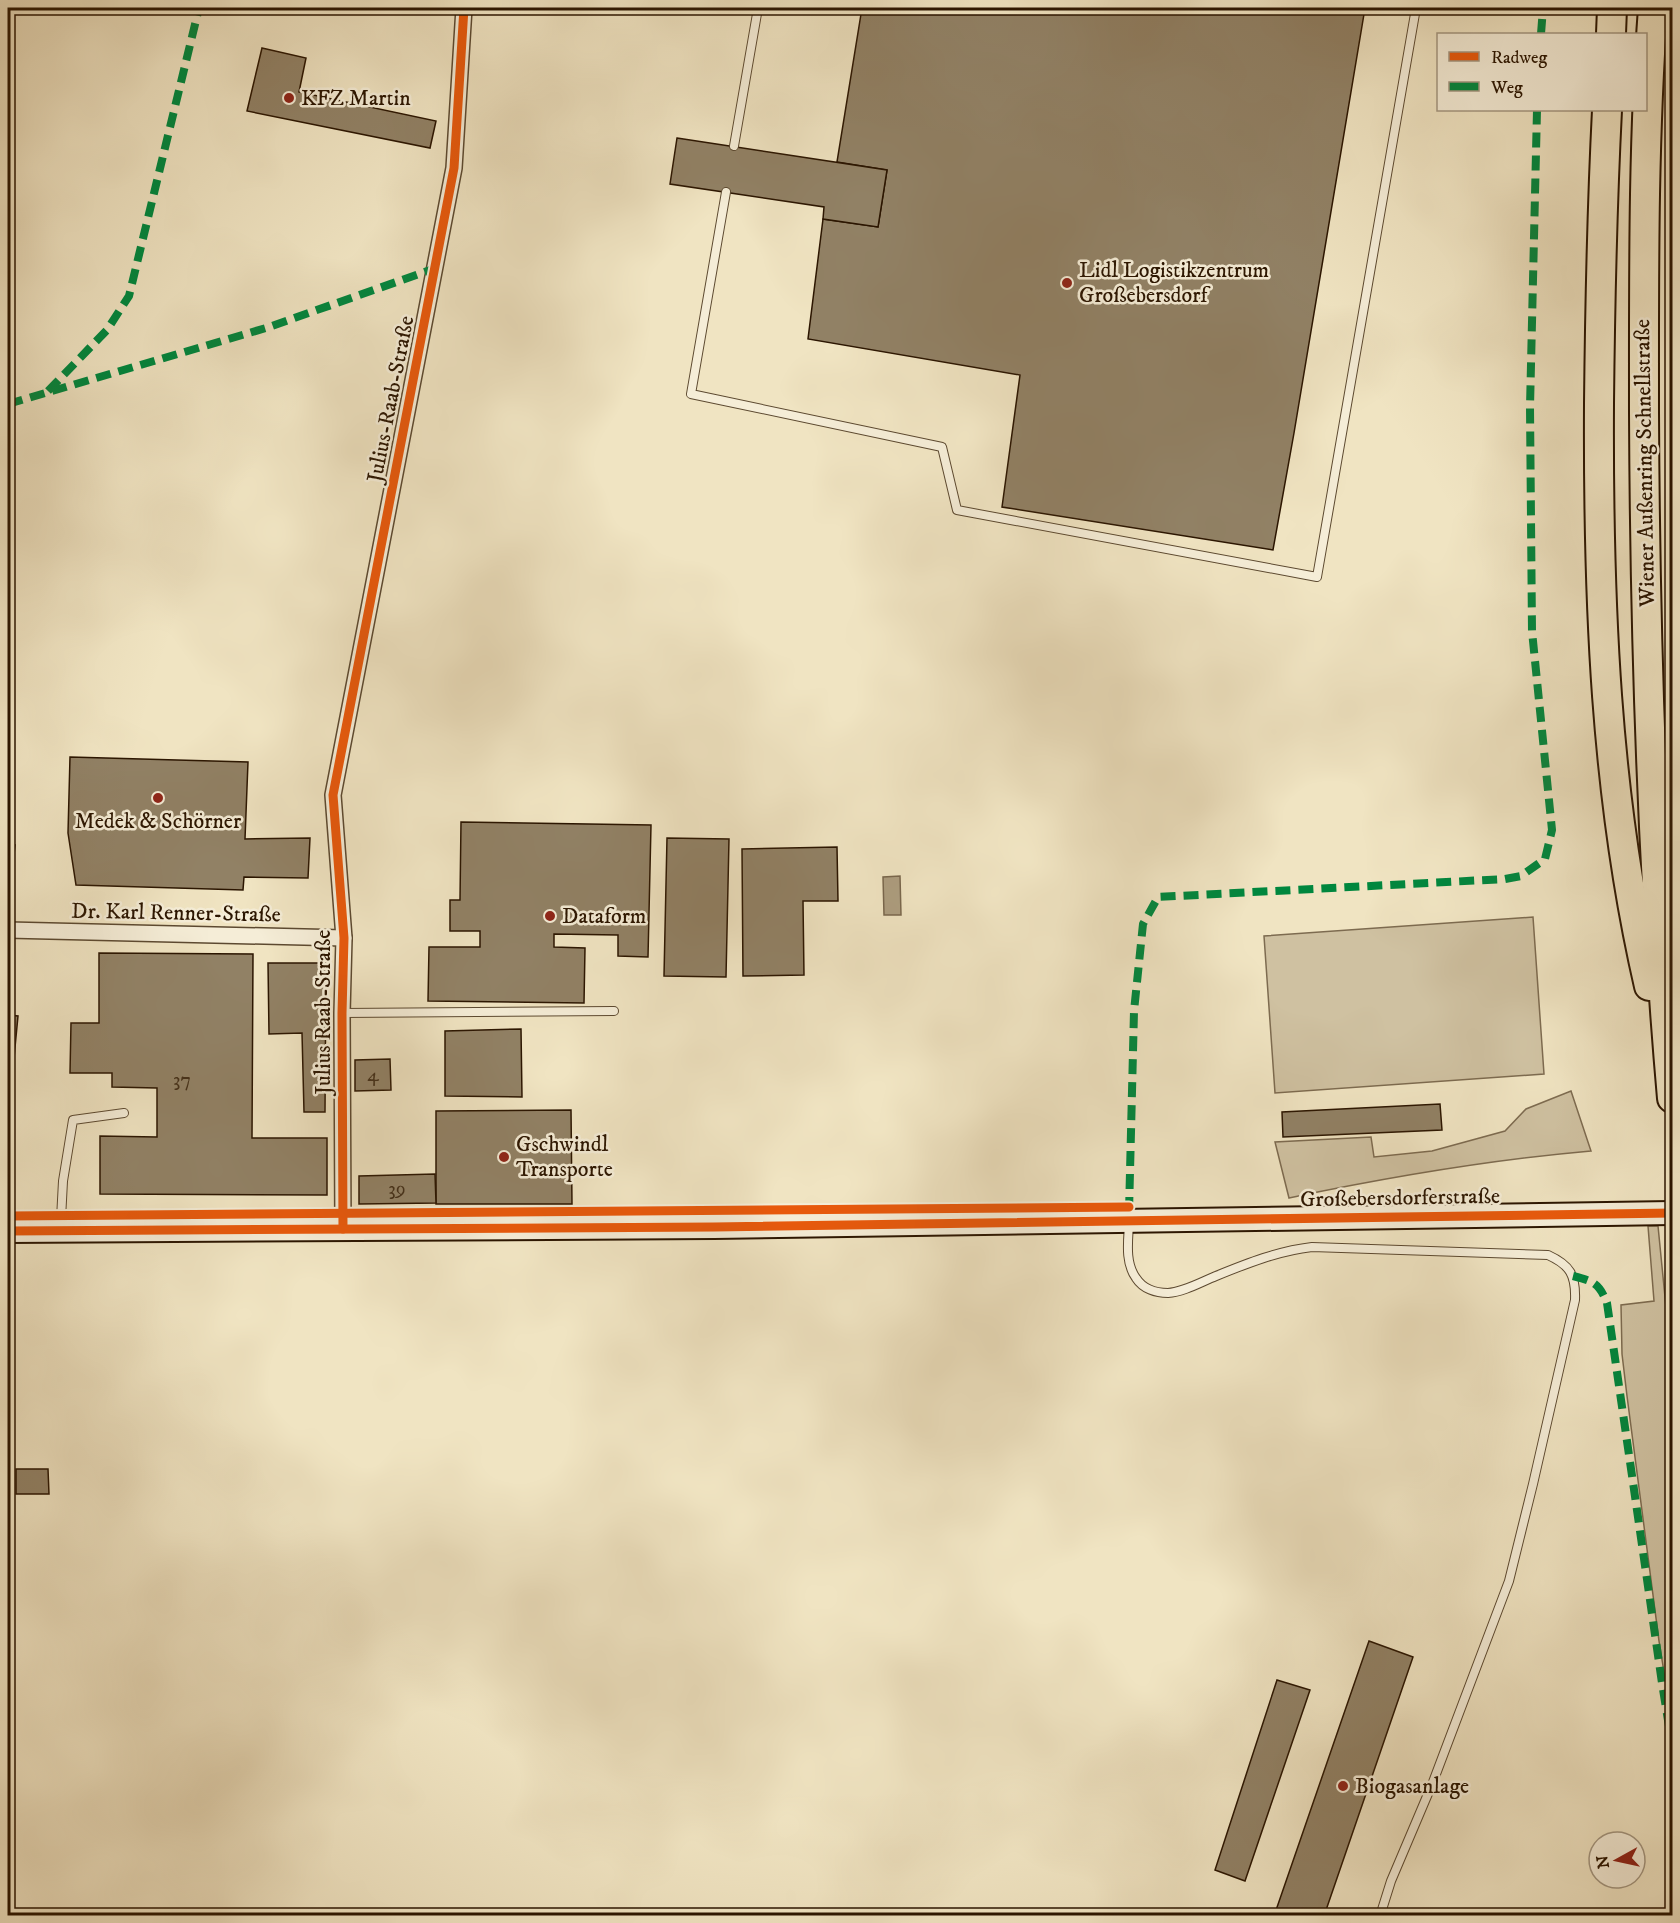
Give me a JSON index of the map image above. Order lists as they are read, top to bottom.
{
  "streets": {
    "highway": ["Wiener Außenring Schnellstraße"],
    "street": [
      "Julius-Raab-Straße",
      "Dr. Karl Renner-Straße",
      "Julius Raab-Straße",
      "Großebersdorferstraße"
    ]
  },
  "crossings": [
    ["Julius-Raab-Straße", "Julius Raab-Straße"],
    ["Dr. Karl Renner-Straße", "Julius Raab-Straße"],
    ["Julius Raab-Straße", "Großebersdorferstraße"]
  ],
  "places": [
    "KFZ Martin",
    "Lidl Logistikzentrum Großebersdorf",
    "Medek & Schörner",
    "Dataform",
    "Gschwindl Transporte",
    "Biogasanlage"
  ],
  "house_numbers": ["4", "37", "39"],
  "legend": ["Radweg", "Weg"],
  "north": "left"
}
